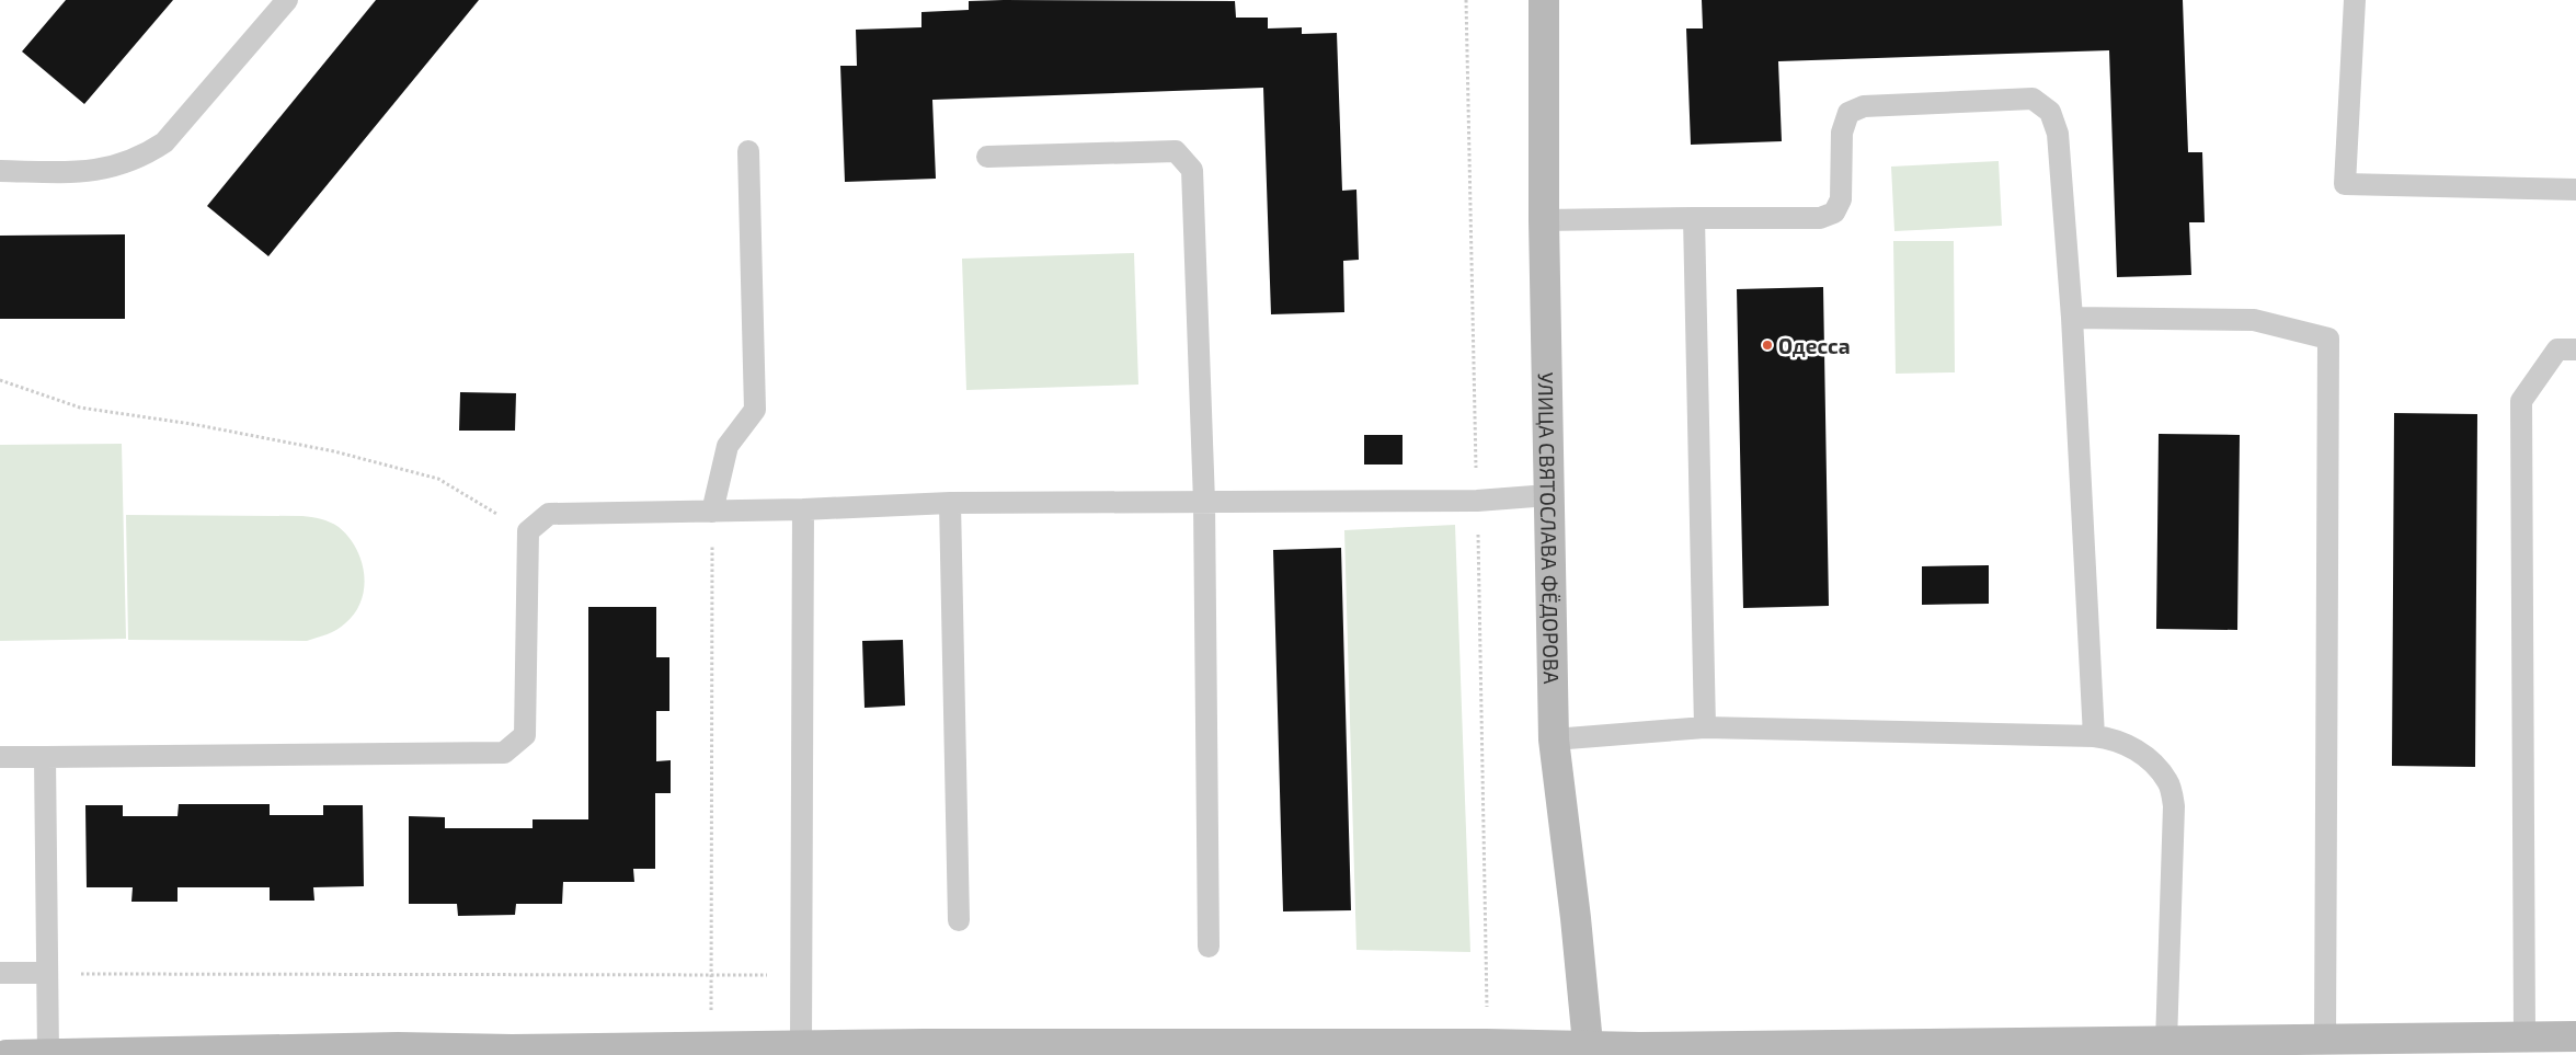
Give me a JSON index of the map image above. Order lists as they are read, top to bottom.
{
  "streets": {
    "street": ["УЛИЦА СВЯТОСЛАВА ФЁДОРОВА"]
  },
  "places": ["Одесса"]
}
